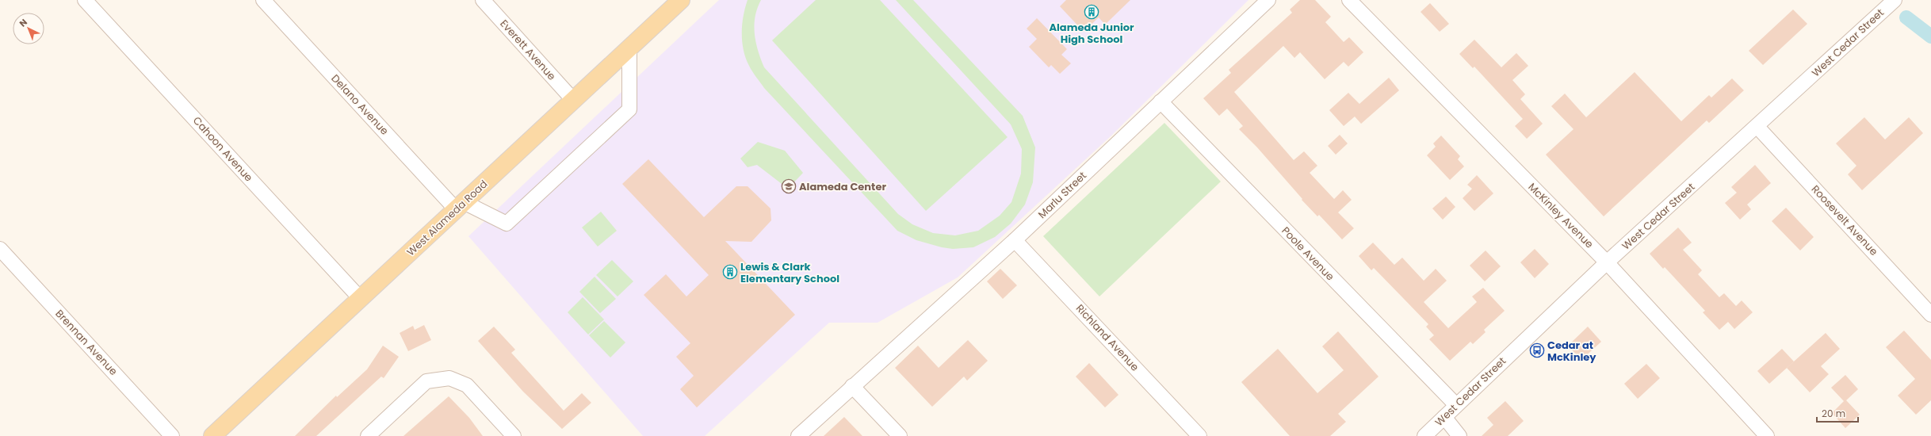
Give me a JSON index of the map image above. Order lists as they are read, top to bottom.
{
  "streets": {
    "main road": ["West Alameda Road"],
    "street": [
      "West Cedar Street",
      "Everett Avenue",
      "Delano Avenue",
      "Cahoon Avenue",
      "Marlu Street",
      "McKinley Avenue",
      "Roosevelt Avenue",
      "Poole Avenue",
      "Richland Avenue",
      "Brennan Avenue"
    ]
  },
  "crossings": [
    ["West Cedar Street", "McKinley Avenue"],
    ["West Cedar Street", "Roosevelt Avenue"],
    ["West Cedar Street", "Poole Avenue"],
    ["Everett Avenue", "West Alameda Road"],
    ["Delano Avenue", "West Alameda Road"],
    ["Cahoon Avenue", "West Alameda Road"],
    ["Marlu Street", "Poole Avenue"],
    ["Marlu Street", "Richland Avenue"]
  ],
  "places": {
    "building": ["Alameda Junior High School", "Lewis & Clark Elementary School"],
    "school or university": ["Alameda Center"],
    "bus stop": ["Cedar at McKinley"]
  },
  "scale_bar": "20 m",
  "north": "top left"
}
